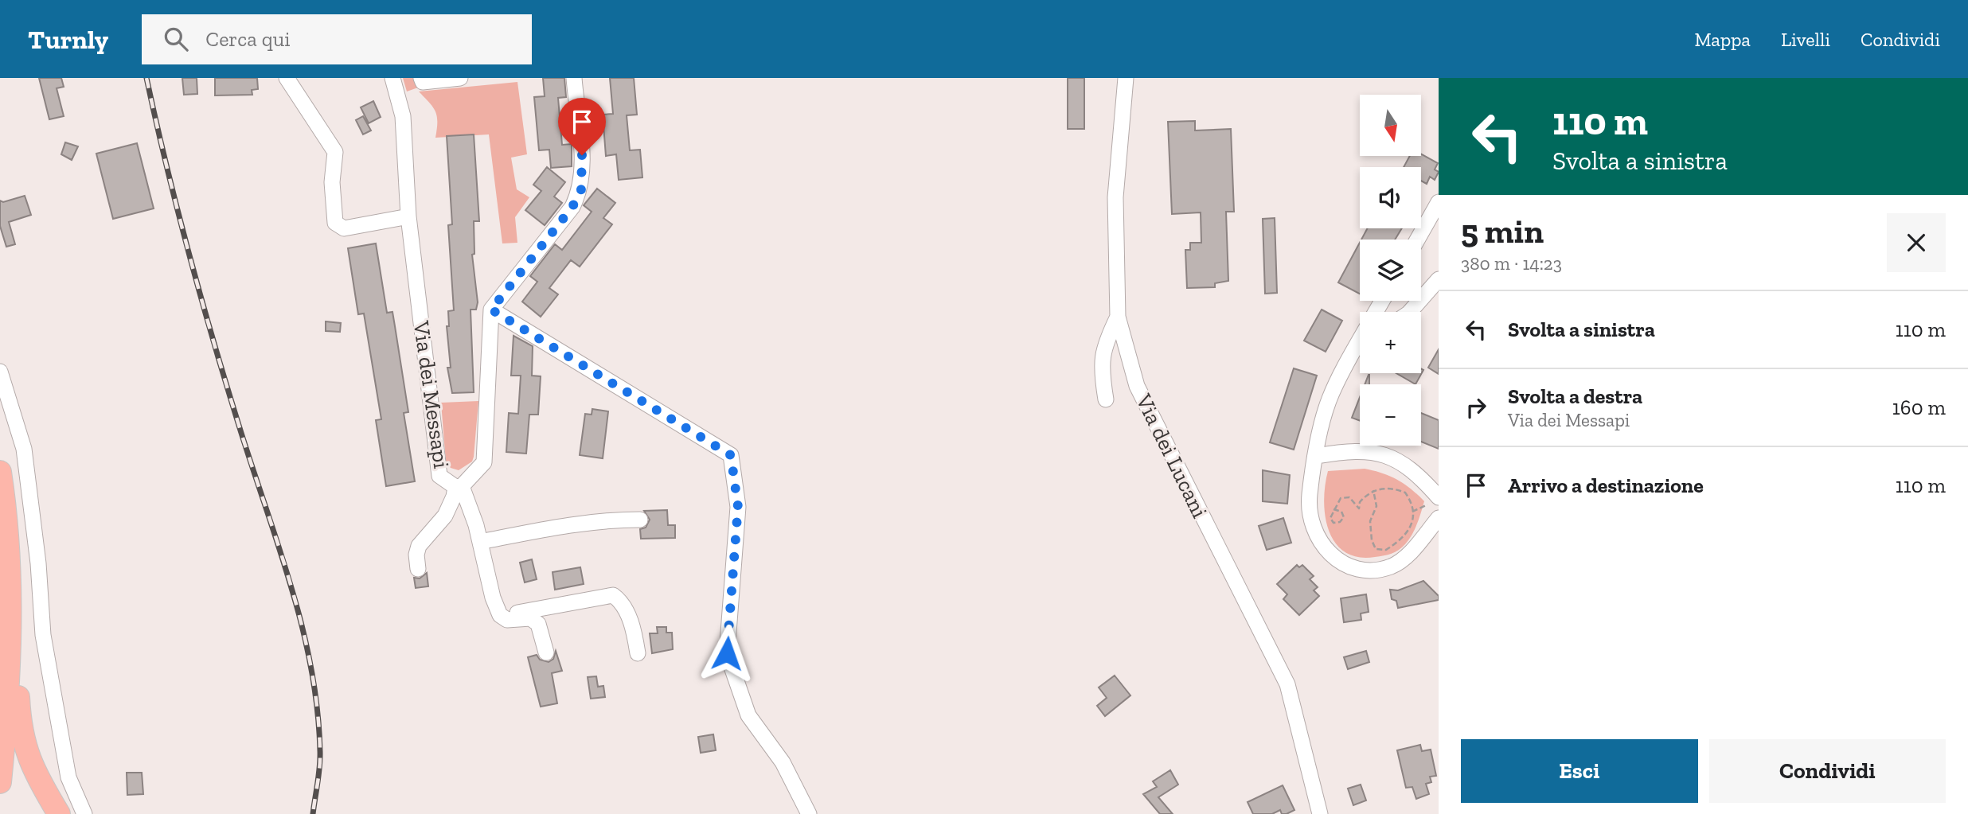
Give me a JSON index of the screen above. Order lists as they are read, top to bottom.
{
  "streets": {
    "street": ["Via dei Messapi", "Via dei Lucani"]
  },
  "north": "bottom",
  "page": {
    "header": "Turnly",
    "search": "Cerca qui",
    "nav": ["Mappa", "Livelli", "Condividi"],
    "turn": ["110 m", "Svolta a sinistra"],
    "map_buttons": ["+", "−"],
    "heading": ["5 min", "380 m · 14:23"],
    "list": [
      {
        "name": "Svolta a sinistra",
        "value": "110 m"
      },
      {
        "name": "Svolta a destra",
        "note": "Via dei Messapi",
        "value": "160 m"
      },
      {
        "name": "Arrivo a destinazione",
        "value": "110 m"
      }
    ],
    "buttons": ["Esci", "Condividi"]
  }
}
